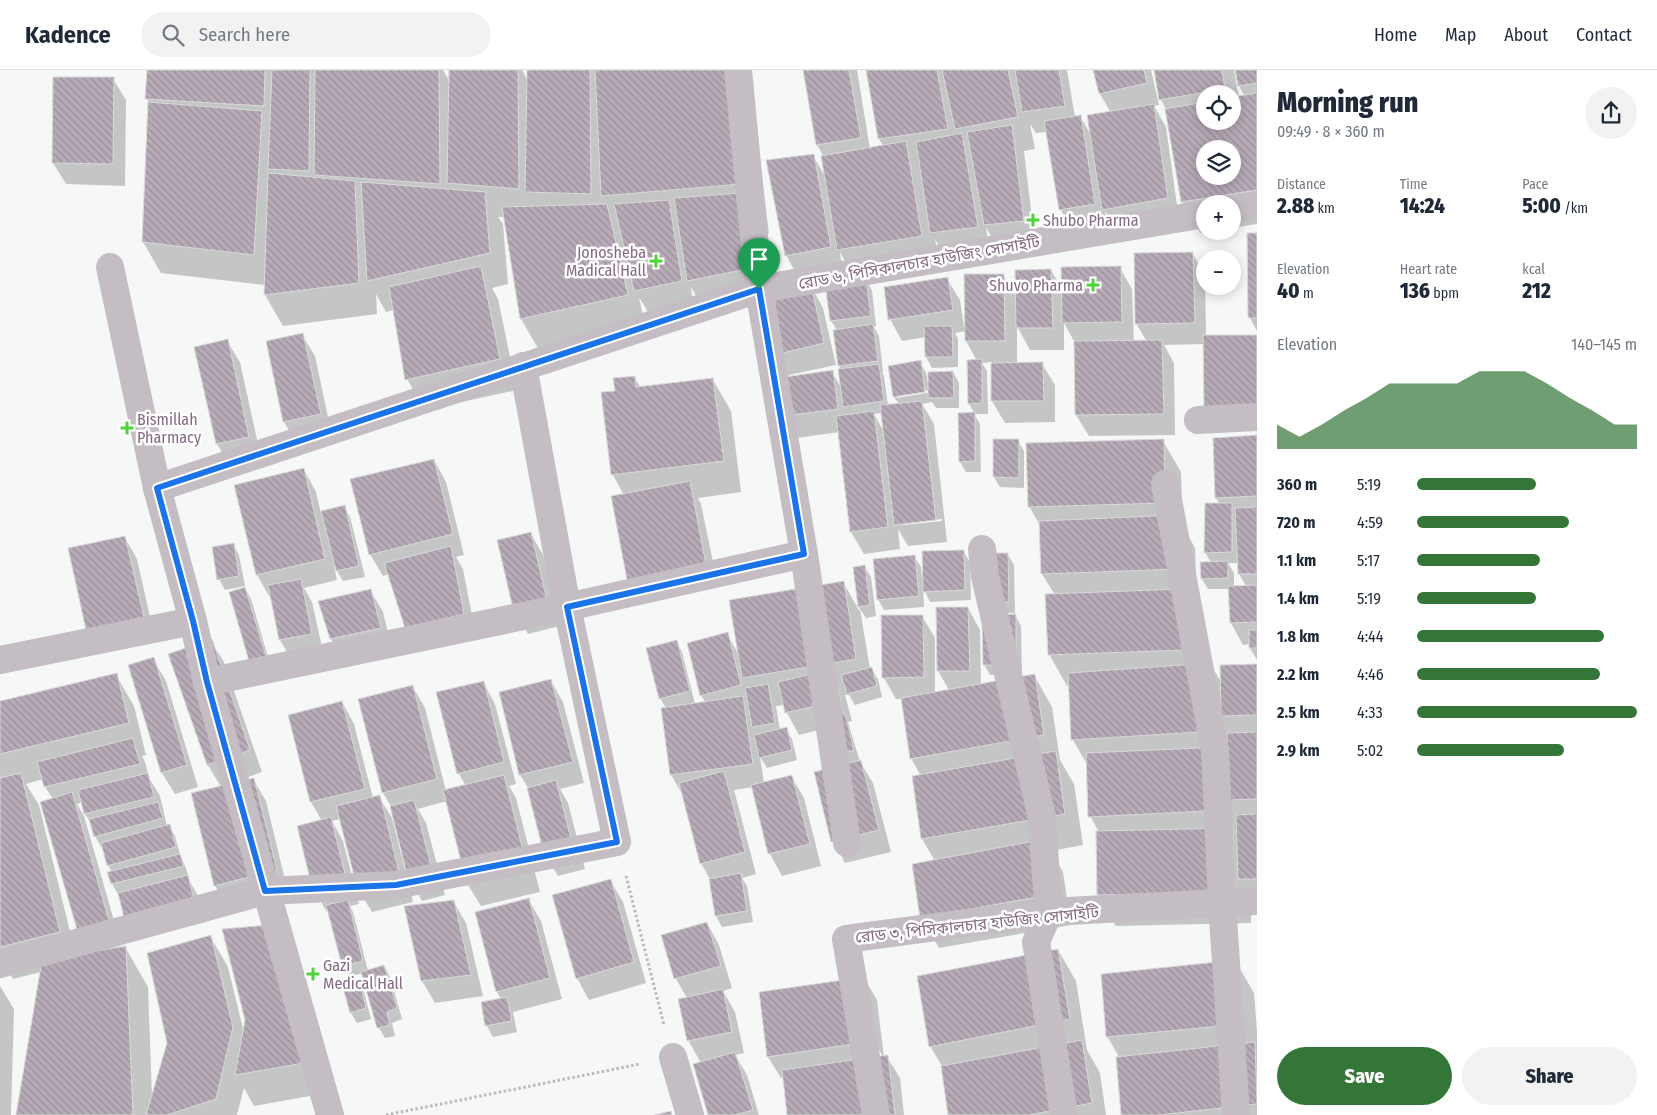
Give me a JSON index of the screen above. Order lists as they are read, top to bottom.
{
  "streets": {
    "street": ["রোড ৬, পিসিকালচার হাউজিং সোসাইটি", "রোড ৩, পিসিকালচার হাউজিং সোসাইটি"]
  },
  "places": {
    "health": [
      "Shubo Pharma",
      "Jonosheba Madical Hall",
      "Shuvo Pharma",
      "Bismillah Pharmacy",
      "Gazi Medical Hall"
    ]
  },
  "page": {
    "header": "Kadence",
    "search": "Search here",
    "nav": [
      "Home",
      "Map",
      "About",
      "Contact"
    ],
    "heading": ["Morning run", "09:49 · 8 × 360 m"],
    "map_buttons": ["+", "−"],
    "stats": [
      ["Distance", "2.88 km"],
      ["Time", "14:24"],
      ["Pace", "5:00 /km"],
      ["Elevation", "40 m"],
      ["Heart rate", "136 bpm"],
      ["kcal", "212"]
    ],
    "chart": ["Elevation", "140–145 m"],
    "list": [
      {
        "name": "360 m",
        "note": "5:19"
      },
      {
        "name": "720 m",
        "note": "4:59"
      },
      {
        "name": "1.1 km",
        "note": "5:17"
      },
      {
        "name": "1.4 km",
        "note": "5:19"
      },
      {
        "name": "1.8 km",
        "note": "4:44"
      },
      {
        "name": "2.2 km",
        "note": "4:46"
      },
      {
        "name": "2.5 km",
        "note": "4:33"
      },
      {
        "name": "2.9 km",
        "note": "5:02"
      }
    ],
    "buttons": ["Save", "Share"]
  }
}
